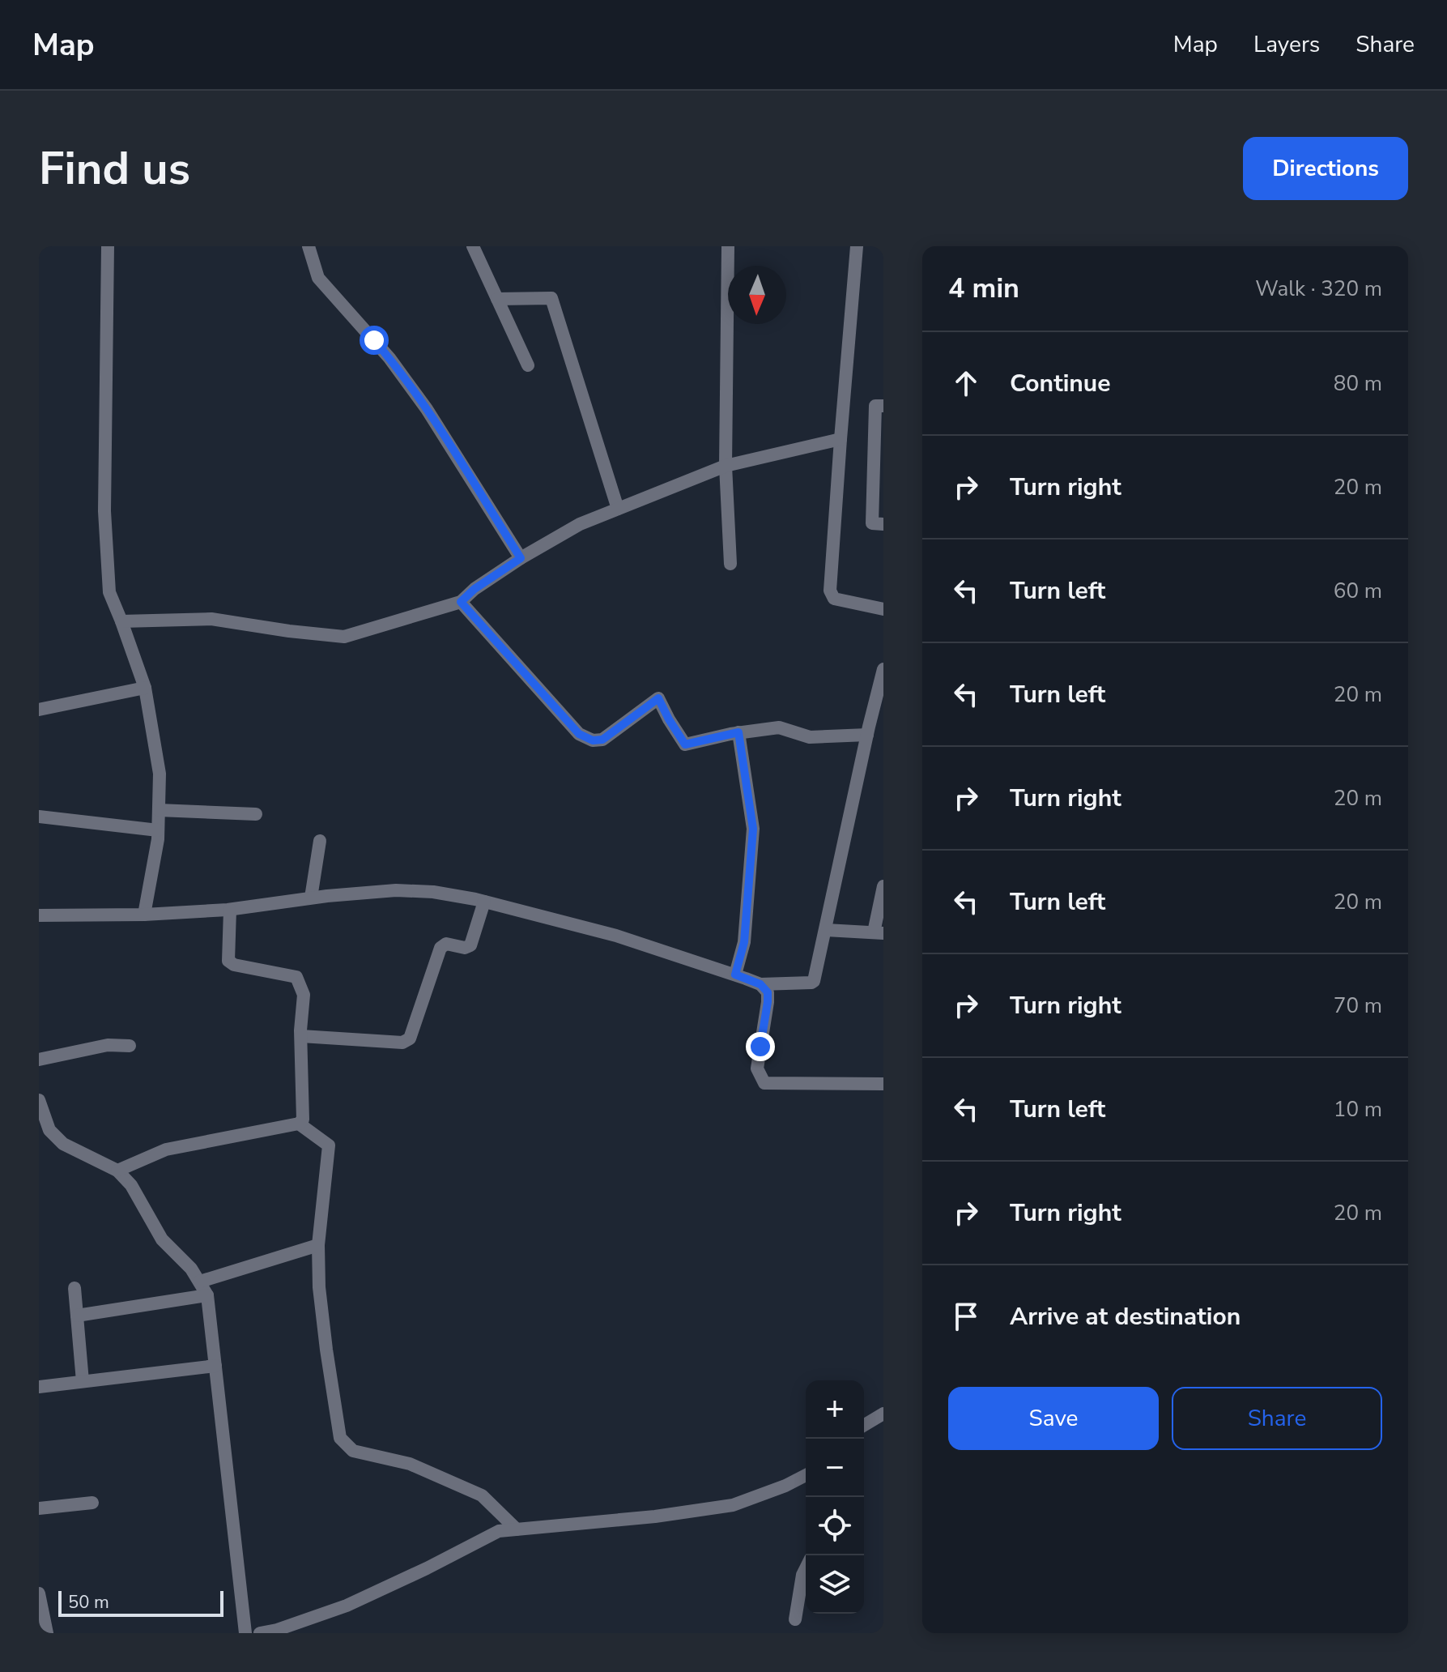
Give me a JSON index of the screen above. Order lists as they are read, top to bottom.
{
  "scale_bar": "50 m",
  "north": "bottom",
  "page": {
    "header": "Map",
    "nav": ["Map", "Layers", "Share"],
    "buttons": [
      "Directions",
      ["Save", "Share"]
    ],
    "title": "Find us",
    "heading": ["4 min", "Walk · 320 m"],
    "list": [
      ["Continue", "80 m"],
      ["Turn right", "20 m"],
      ["Turn left", "60 m"],
      ["Turn left", "20 m"],
      ["Turn right", "20 m"],
      ["Turn left", "20 m"],
      ["Turn right", "70 m"],
      ["Turn left", "10 m"],
      ["Turn right", "20 m"],
      "Arrive at destination"
    ],
    "map_buttons": ["+", "−"],
    "scale": "50 m"
  }
}
